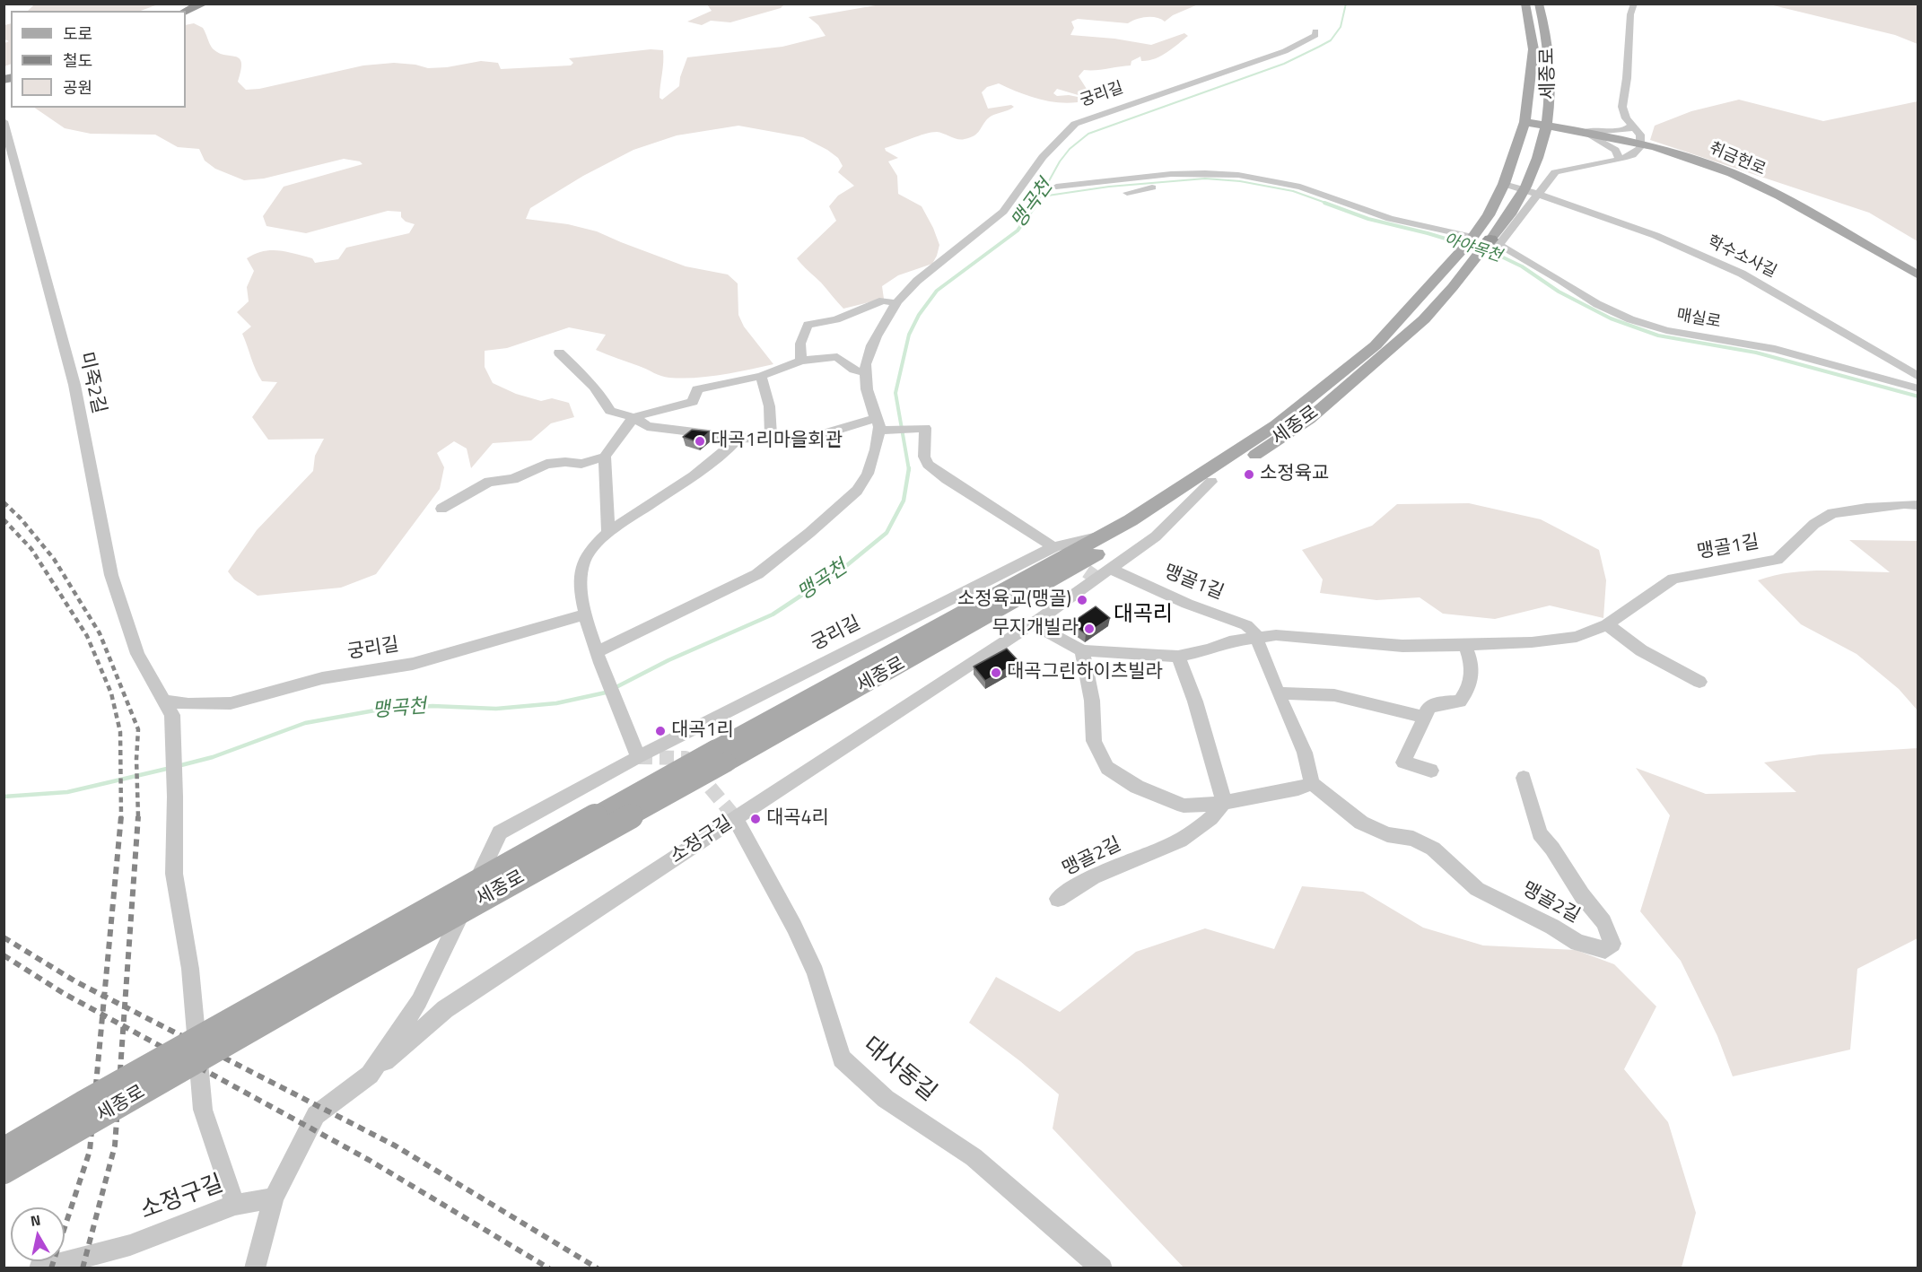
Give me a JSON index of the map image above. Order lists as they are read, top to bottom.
{
  "streets": {
    "main road": ["세종로", "취금헌로"],
    "street": [
      "궁리길",
      "학수소사길",
      "매실로",
      "미죽2길",
      "맹골1길",
      "소정구길",
      "맹골2길",
      "대사동길"
    ]
  },
  "crossings": [
    ["세종로", "궁리길"],
    ["세종로", "취금헌로"],
    ["세종로", "학수소사길"],
    ["세종로", "매실로"],
    ["세종로", "소정구길"],
    ["궁리길", "미죽2길"],
    ["궁리길", "소정구길"],
    ["미죽2길", "소정구길"],
    ["맹골1길", "소정구길"],
    ["소정구길", "대사동길"]
  ],
  "districts": ["대곡리"],
  "water": ["맹곡천", "아야목천"],
  "places": [
    "대곡1리마을회관",
    "소정육교",
    "소정육교(맹골)",
    "무지개빌라",
    "대곡그린하이츠빌라",
    "대곡1리",
    "대곡4리"
  ],
  "legend": ["도로", "철도", "공원"],
  "north": "top"
}
